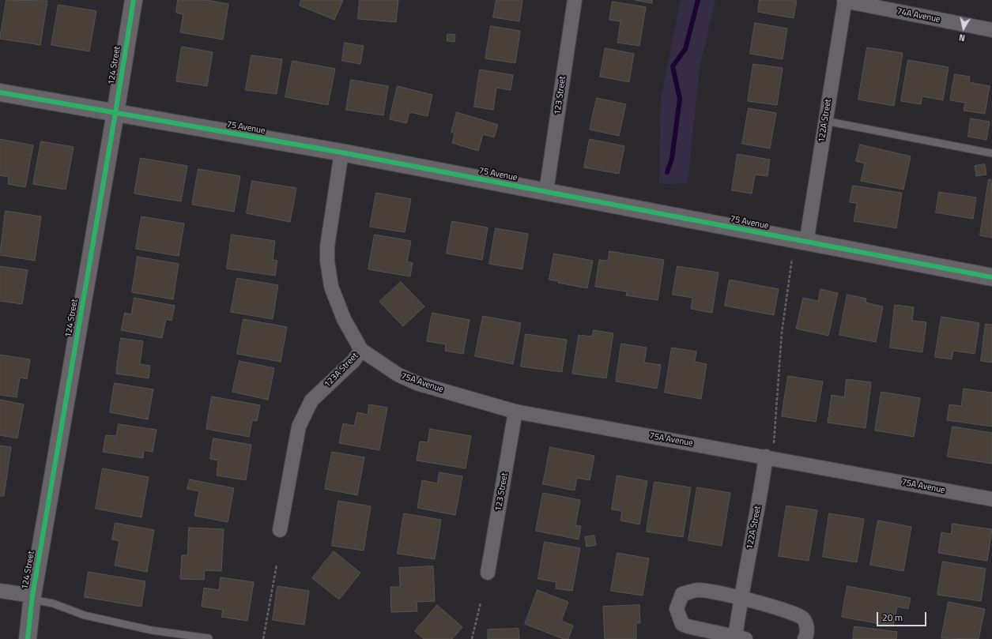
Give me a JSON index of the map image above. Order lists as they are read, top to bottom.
{
  "streets": {
    "street": [
      "74A Avenue",
      "124 Street",
      "123 Street",
      "122A Street",
      "75 Avenue",
      "123A Street",
      "75A Avenue"
    ]
  },
  "crossings": [
    ["74A Avenue", "122A Street"],
    ["124 Street", "75 Avenue"],
    ["123 Street", "75 Avenue"],
    ["123 Street", "75A Avenue"],
    ["122A Street", "75 Avenue"],
    ["122A Street", "75A Avenue"],
    ["75 Avenue", "123A Street"],
    ["123A Street", "75A Avenue"]
  ],
  "scale_bar": "20 m",
  "north": "bottom"
}
